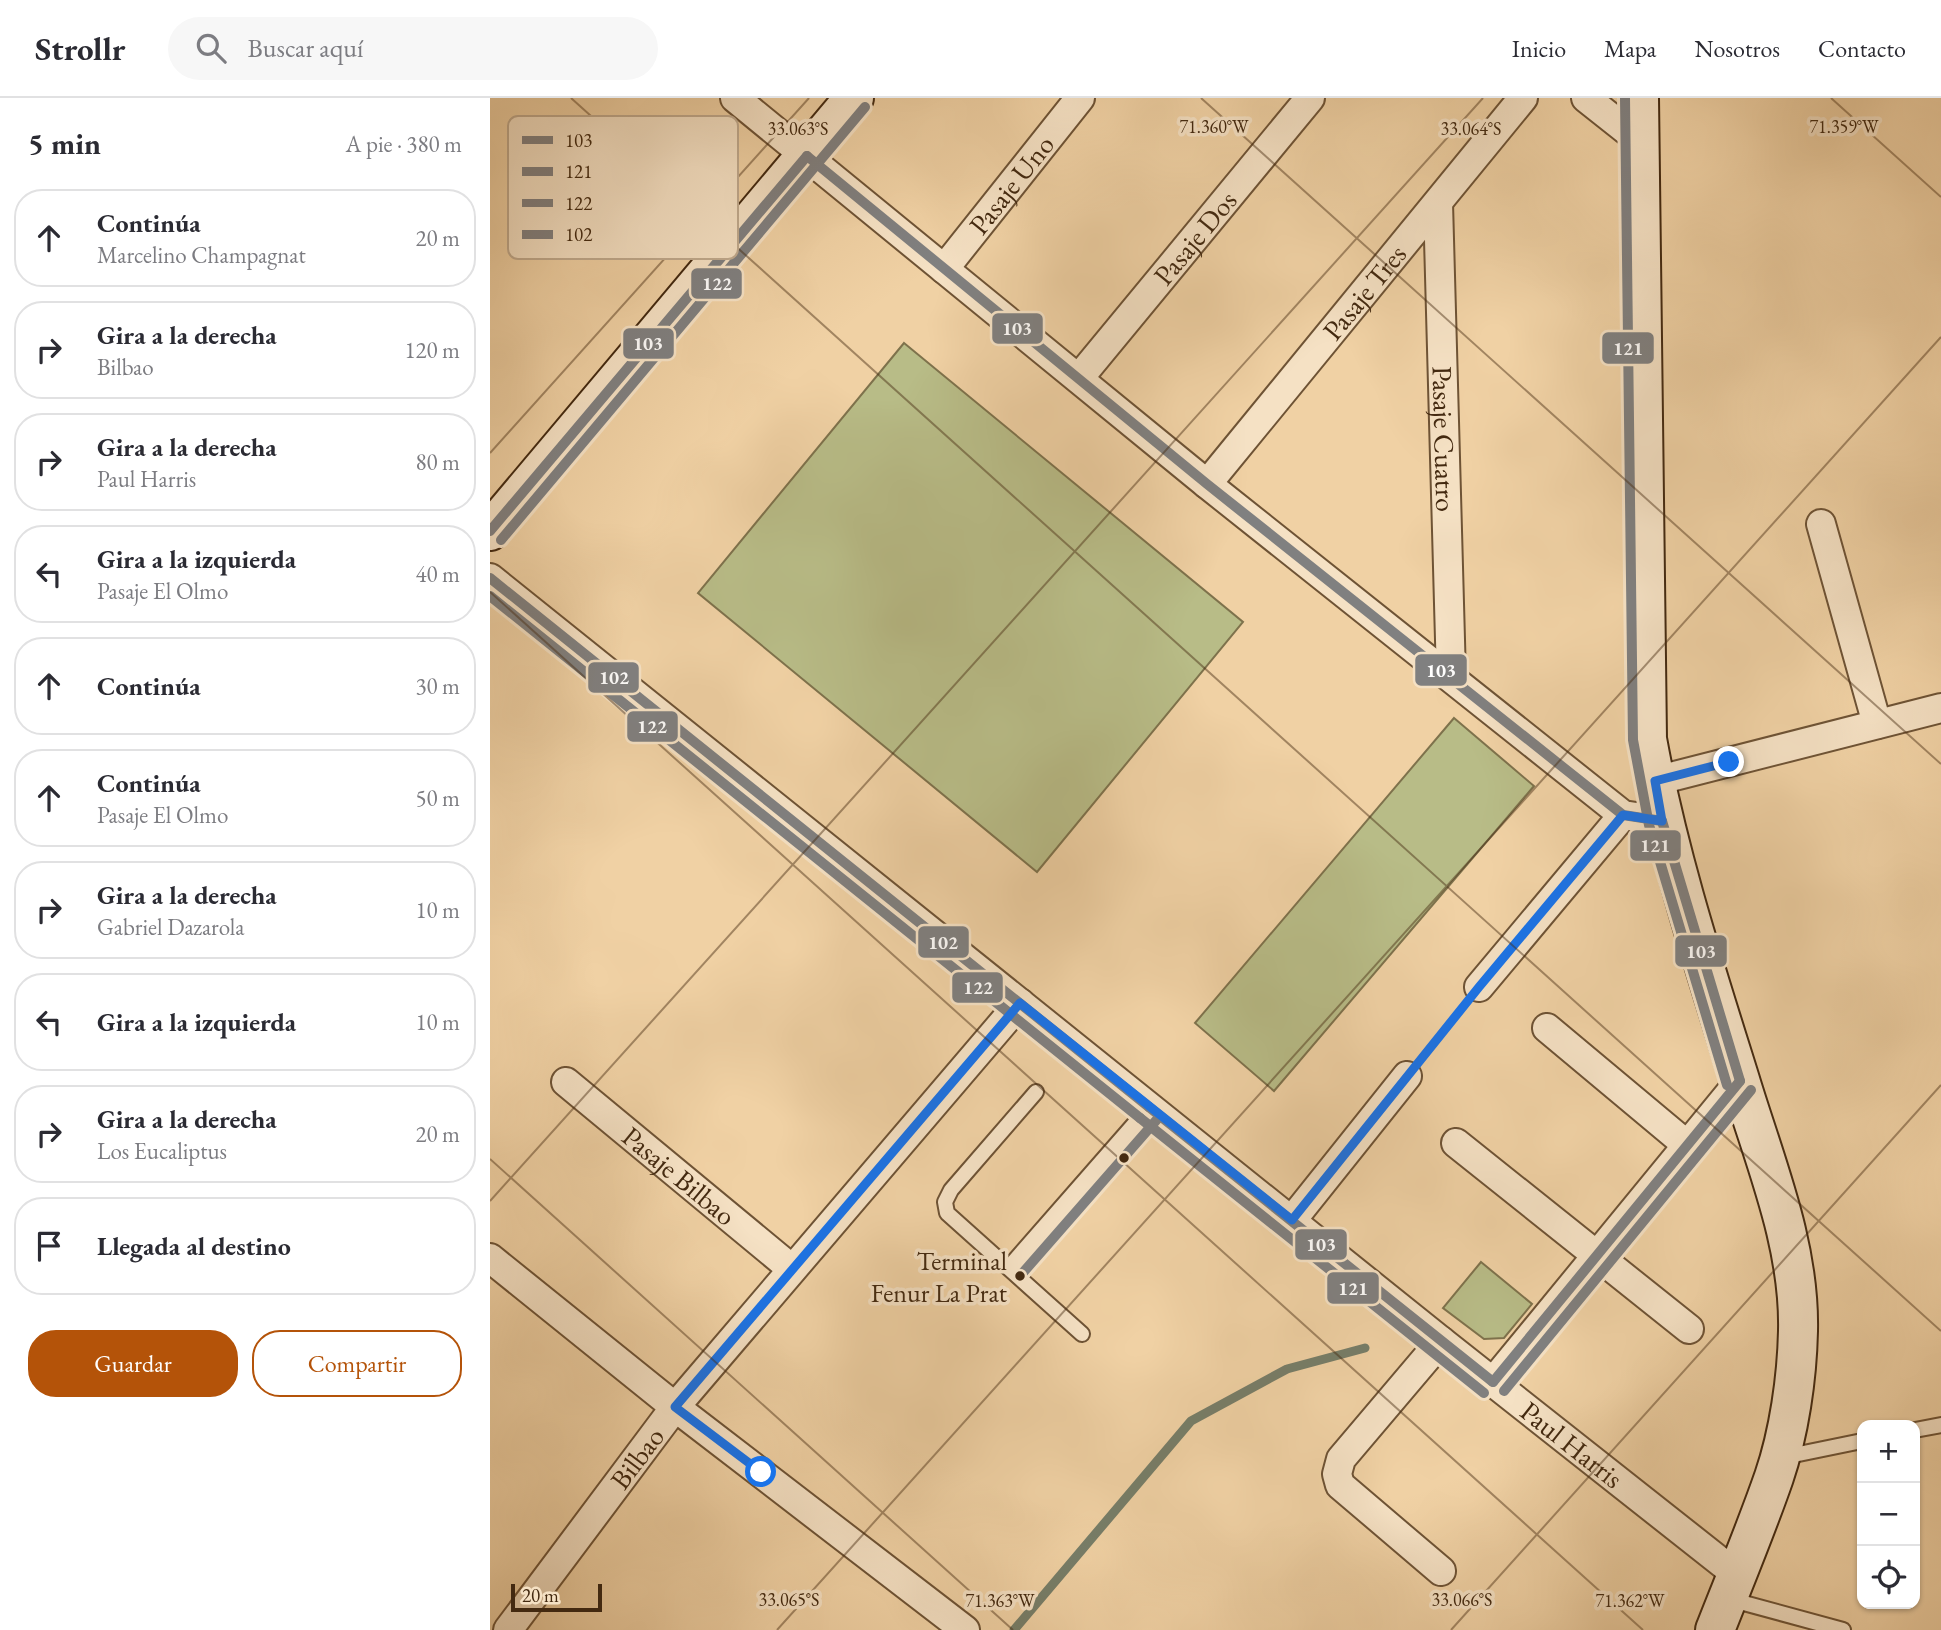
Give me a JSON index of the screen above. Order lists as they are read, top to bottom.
{
  "streets": {
    "street": [
      "Pasaje Uno",
      "Pasaje Dos",
      "Pasaje Tres",
      "Pasaje Cuatro",
      "Pasaje Bilbao",
      "Paul Harris",
      "Bilbao"
    ]
  },
  "crossings": [
    ["Pasaje Tres", "Pasaje Cuatro"],
    ["Pasaje Bilbao", "Bilbao"],
    ["Paul Harris", "Bilbao"]
  ],
  "places": ["Terminal Fenur La Prat"],
  "lines": [
    "transit line 121",
    "transit line 122",
    "transit line 103",
    "transit line 102"
  ],
  "legend": [
    "103",
    "121",
    "122",
    "102"
  ],
  "scale_bar": "20 m",
  "page": {
    "header": "Strollr",
    "search": "Buscar aquí",
    "nav": [
      "Inicio",
      "Mapa",
      "Nosotros",
      "Contacto"
    ],
    "heading": ["5 min", "A pie · 380 m"],
    "list": [
      ["Continúa", "Marcelino Champagnat", "20 m"],
      ["Gira a la derecha", "Bilbao", "120 m"],
      ["Gira a la derecha", "Paul Harris", "80 m"],
      ["Gira a la izquierda", "Pasaje El Olmo", "40 m"],
      ["Continúa", "30 m"],
      ["Continúa", "Pasaje El Olmo", "50 m"],
      ["Gira a la derecha", "Gabriel Dazarola", "10 m"],
      ["Gira a la izquierda", "10 m"],
      ["Gira a la derecha", "Los Eucaliptus", "20 m"],
      "Llegada al destino"
    ],
    "buttons": ["Guardar", "Compartir"],
    "map_buttons": ["+", "−"],
    "scale": "20 m"
  },
  "coordinates": [
    "71.360°W",
    "71.359°W",
    "33.064°S",
    "33.063°S",
    "33.065°S",
    "33.066°S",
    "71.363°W",
    "71.362°W"
  ]
}
